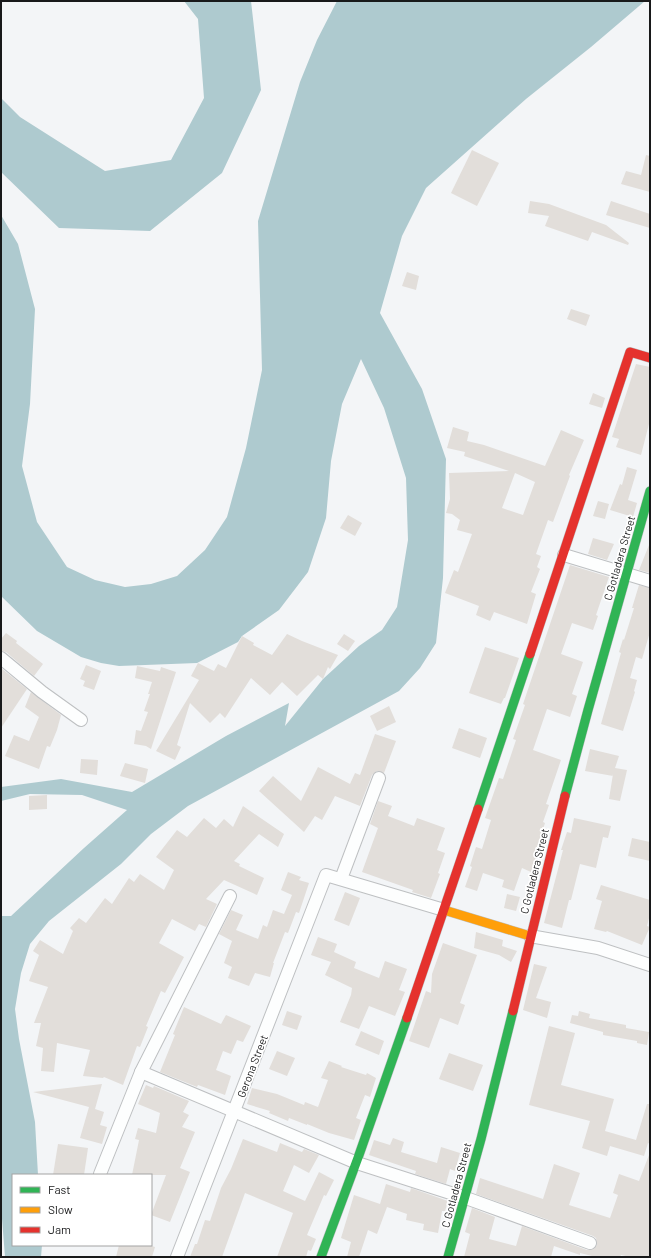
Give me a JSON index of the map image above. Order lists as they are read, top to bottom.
{
  "streets": {
    "street": ["C Gotladera Street", "Gerona Street"]
  },
  "legend": ["Fast", "Slow", "Jam"]
}
